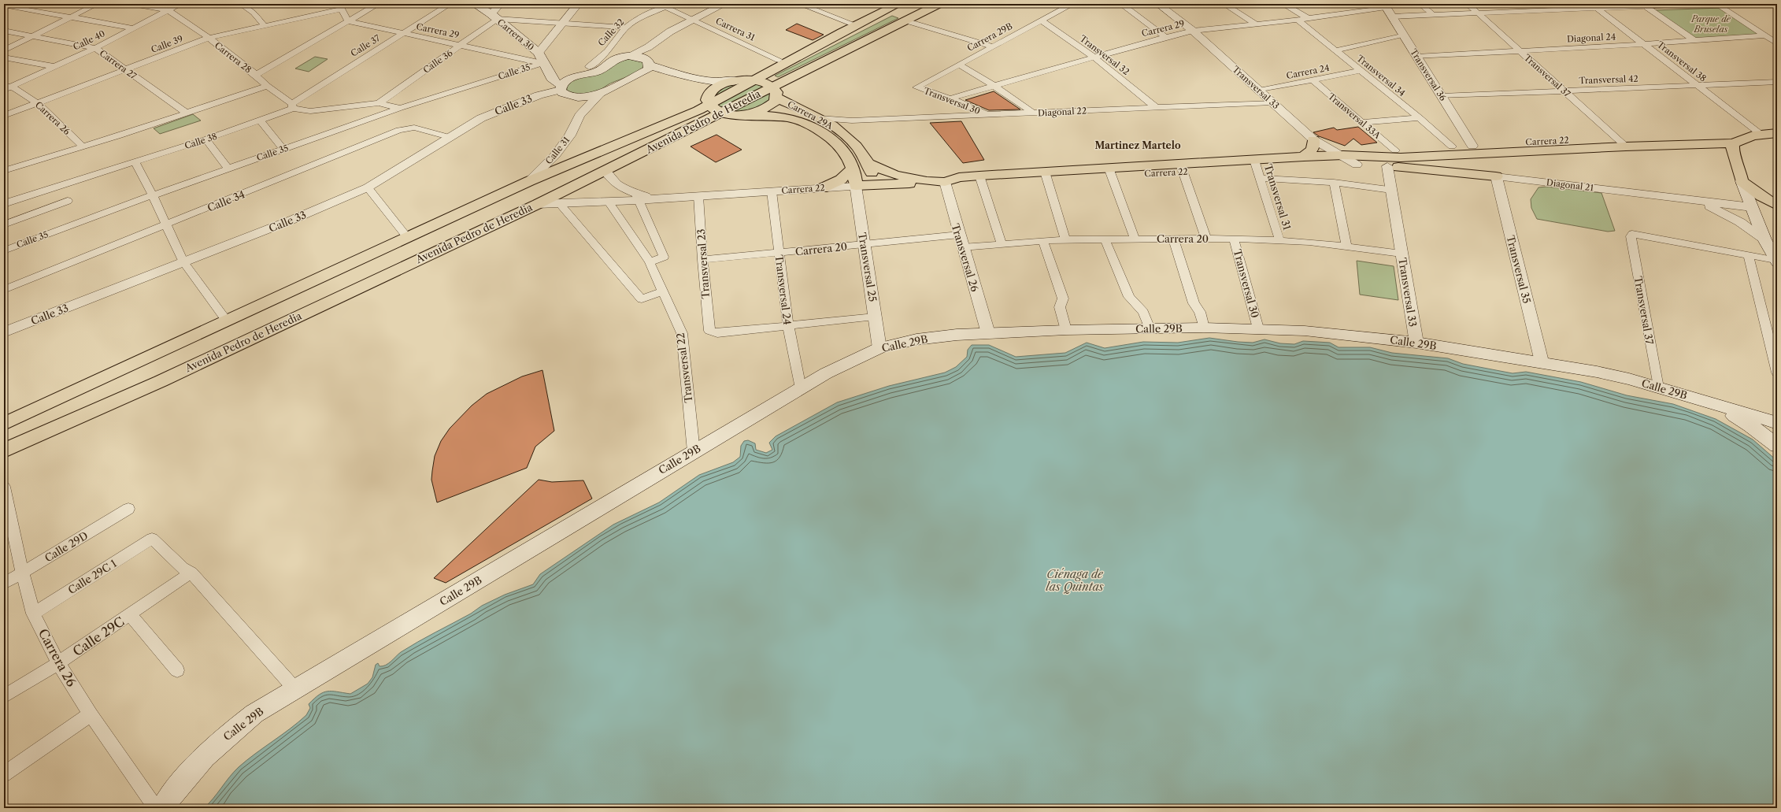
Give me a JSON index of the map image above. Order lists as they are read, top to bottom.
{
  "streets": {
    "main road": [
      "Carrera 30",
      "Carrera 29A",
      "Avenida Pedro de Heredia",
      "Carrera 22",
      "Diagonal 21",
      "Calle 29B"
    ],
    "street": [
      "Carrera 29",
      "Carrera 31",
      "Calle 32",
      "Carrera 29B",
      "Diagonal 24",
      "Calle 40",
      "Calle 39",
      "Calle 37",
      "Transversal 32",
      "Carrera 28",
      "Calle 36",
      "Transversal 38",
      "Carrera 27",
      "Calle 35",
      "Carrera 24",
      "Transversal 36",
      "Transversal 34",
      "Transversal 37",
      "Transversal 42",
      "Transversal 33",
      "Transversal 30",
      "Calle 33",
      "Diagonal 22",
      "Transversal 33A",
      "Carrera 26",
      "Calle 38",
      "Calle 31",
      "Transversal 31",
      "Calle 34",
      "Carrera 20",
      "Transversal 26",
      "Transversal 23",
      "Transversal 25",
      "Transversal 35",
      "Transversal 24",
      "Transversal 22",
      "Calle 29D",
      "Calle 29C 1",
      "Calle 29C"
    ]
  },
  "crossings": [
    ["Carrera 29", "Carrera 30"],
    ["Carrera 29", "Calle 37"],
    ["Carrera 29", "Transversal 32"],
    ["Carrera 29", "Calle 36"],
    ["Carrera 29", "Calle 35"],
    ["Carrera 29", "Transversal 36"],
    ["Carrera 29", "Transversal 34"],
    ["Carrera 29", "Transversal 33"],
    ["Carrera 29", "Transversal 30"],
    ["Carrera 30", "Calle 36"],
    ["Carrera 30", "Calle 35"],
    ["Carrera 30", "Calle 33"],
    ["Carrera 29B", "Transversal 32"],
    ["Carrera 29B", "Transversal 30"],
    ["Diagonal 24", "Transversal 38"],
    ["Diagonal 24", "Transversal 36"],
    ["Diagonal 24", "Transversal 37"],
    ["Calle 40", "Carrera 28"],
    ["Calle 40", "Carrera 27"],
    ["Calle 40", "Carrera 26"],
    ["Calle 39", "Carrera 28"],
    ["Calle 39", "Carrera 27"],
    ["Calle 39", "Carrera 26"],
    ["Calle 37", "Carrera 28"],
    ["Calle 37", "Calle 38"],
    ["Transversal 32", "Diagonal 22"],
    ["Carrera 28", "Calle 38"],
    ["Calle 36", "Calle 38"],
    ["Transversal 38", "Transversal 42"],
    ["Transversal 38", "Carrera 22"],
    ["Calle 35", "Calle 38"],
    ["Carrera 24", "Transversal 34"],
    ["Carrera 24", "Transversal 33"],
    ["Carrera 24", "Transversal 33A"],
    ["Transversal 36", "Transversal 42"],
    ["Transversal 36", "Carrera 22"],
    ["Transversal 34", "Carrera 22"],
    ["Transversal 37", "Transversal 42"],
    ["Transversal 37", "Carrera 22"],
    ["Transversal 37", "Calle 29B"],
    ["Transversal 33", "Diagonal 22"],
    ["Transversal 33", "Carrera 22"],
    ["Transversal 33", "Diagonal 21"],
    ["Transversal 33", "Carrera 20"],
    ["Transversal 33", "Calle 29B"],
    ["Transversal 30", "Diagonal 22"],
    ["Transversal 30", "Carrera 20"],
    ["Transversal 30", "Calle 29B"],
    ["Calle 33", "Calle 34"],
    ["Diagonal 22", "Carrera 29A"],
    ["Carrera 29A", "Avenida Pedro de Heredia"],
    ["Carrera 29A", "Carrera 22"],
    ["Carrera 29A", "Transversal 26"],
    ["Carrera 29A", "Transversal 25"],
    ["Transversal 33A", "Carrera 22"],
    ["Carrera 26", "Calle 29D"],
    ["Carrera 26", "Calle 29C 1"],
    ["Carrera 26", "Calle 29C"],
    ["Avenida Pedro de Heredia", "Carrera 22"],
    ["Avenida Pedro de Heredia", "Calle 31"],
    ["Carrera 22", "Diagonal 21"],
    ["Carrera 22", "Transversal 31"],
    ["Carrera 22", "Transversal 26"],
    ["Carrera 22", "Transversal 23"],
    ["Carrera 22", "Transversal 25"],
    ["Carrera 22", "Transversal 24"],
    ["Carrera 22", "Transversal 22"],
    ["Diagonal 21", "Transversal 35"],
    ["Transversal 31", "Carrera 20"],
    ["Carrera 20", "Transversal 26"],
    ["Carrera 20", "Transversal 23"],
    ["Carrera 20", "Transversal 25"],
    ["Carrera 20", "Transversal 24"],
    ["Transversal 26", "Calle 29B"],
    ["Transversal 23", "Transversal 24"],
    ["Transversal 25", "Calle 29B"],
    ["Transversal 35", "Calle 29B"],
    ["Transversal 24", "Calle 29B"],
    ["Calle 29B", "Transversal 22"],
    ["Calle 29C 1", "Calle 29C"]
  ],
  "districts": ["Martinez Martelo"],
  "water": ["Ciénaga de las Quintas"],
  "parks": ["Parque de Bruselas"]
}
